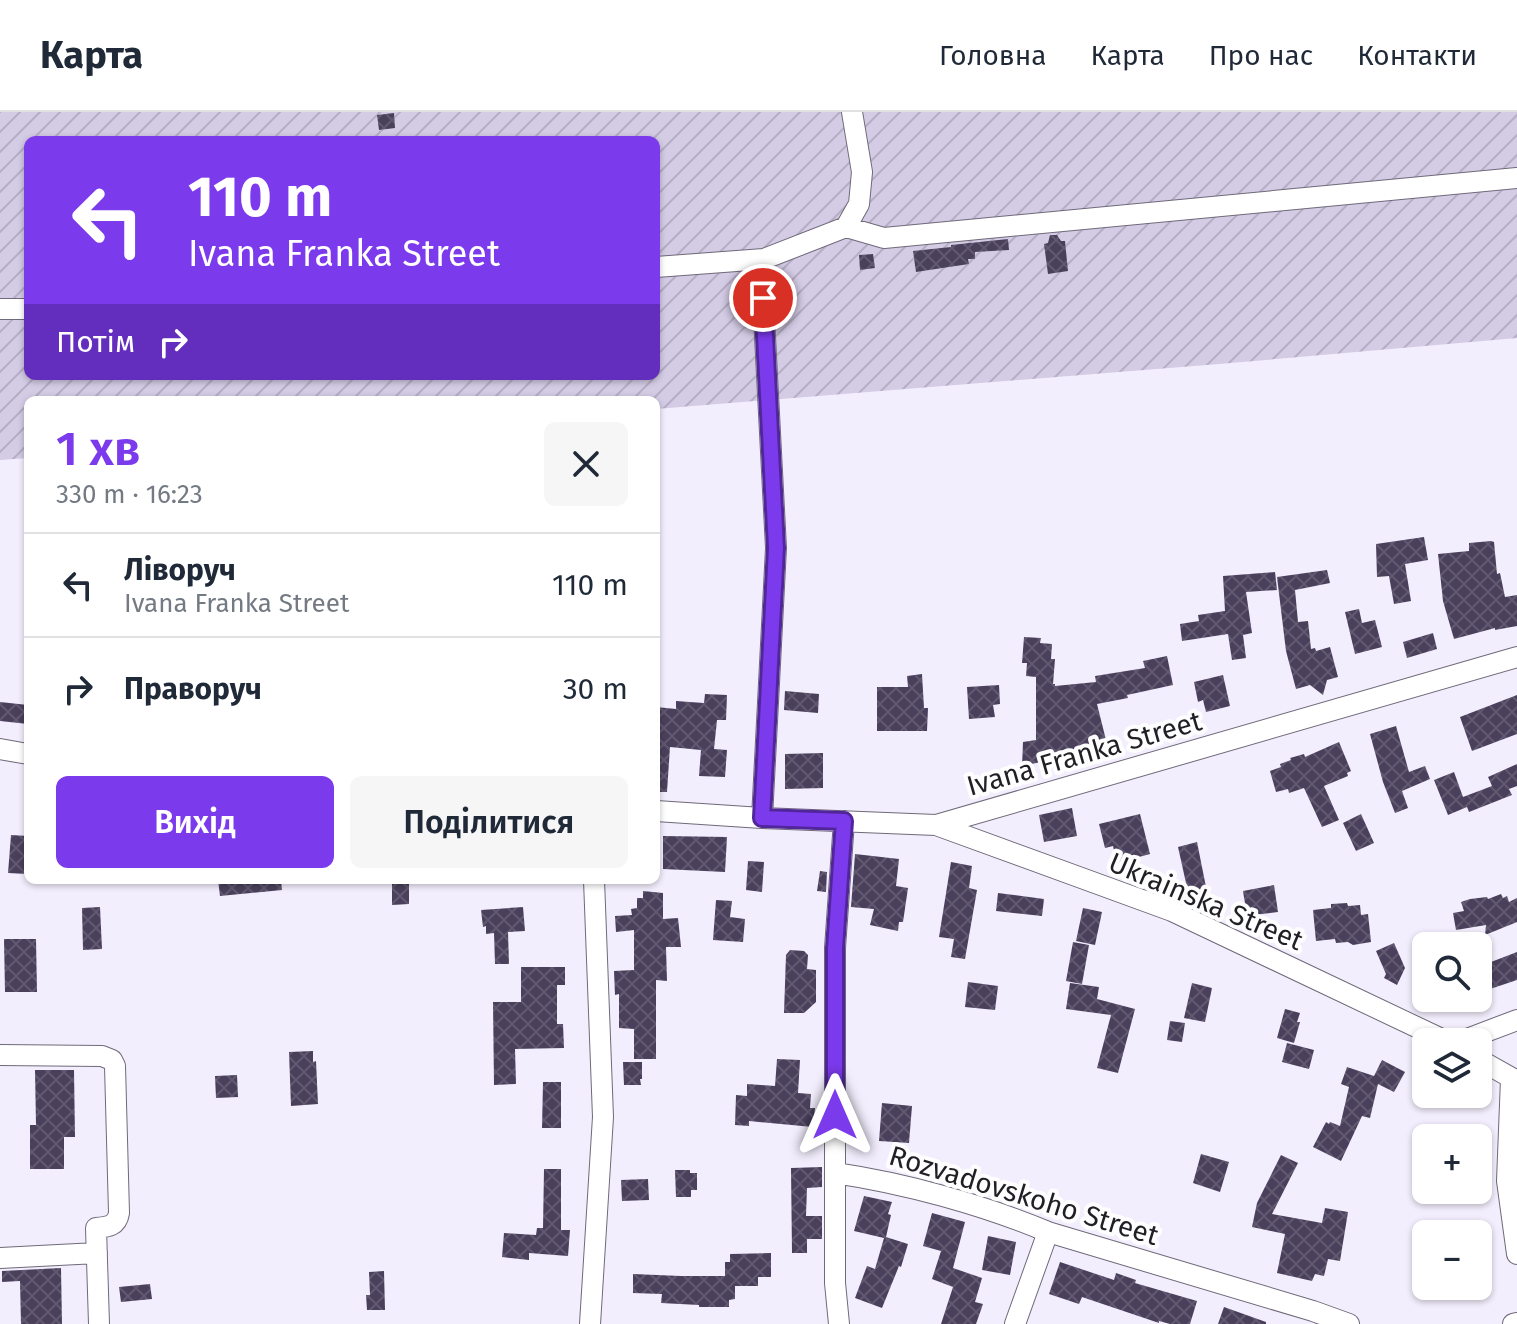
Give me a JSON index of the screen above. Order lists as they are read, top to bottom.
{
  "streets": {
    "street": ["Ivana Franka Street", "Ukrainska Street", "Rozvadovskoho Street"]
  },
  "crossings": [
    ["Ivana Franka Street", "Ukrainska Street"]
  ],
  "page": {
    "header": "Карта",
    "nav": [
      "Головна",
      "Карта",
      "Про нас",
      "Контакти"
    ],
    "turn": ["110 m", "Ivana Franka Street"],
    "then": "Потім",
    "heading": ["1 хв", "330 m · 16:23"],
    "list": [
      {
        "name": "Ліворуч",
        "note": "Ivana Franka Street",
        "value": "110 m"
      },
      {
        "name": "Праворуч",
        "value": "30 m"
      }
    ],
    "buttons": ["Вихід", "Поділитися"],
    "map_buttons": ["+", "−"]
  }
}
